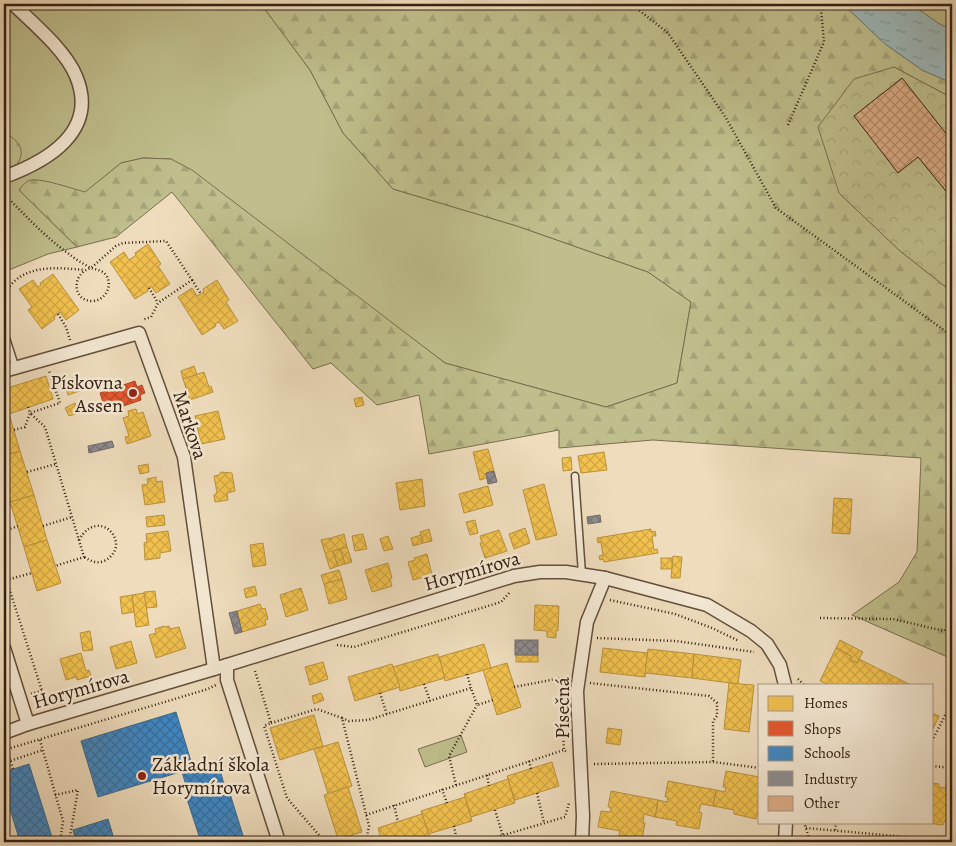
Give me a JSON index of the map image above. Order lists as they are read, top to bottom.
{
  "streets": {
    "street": ["Markova", "Horymírova", "Písečná"]
  },
  "crossings": [
    ["Markova", "Horymírova"],
    ["Horymírova", "Písečná"]
  ],
  "places": ["Pískovna Assen", "Základní škola Horymírova"],
  "legend": [
    "Homes",
    "Shops",
    "Schools",
    "Industry",
    "Other"
  ]
}
